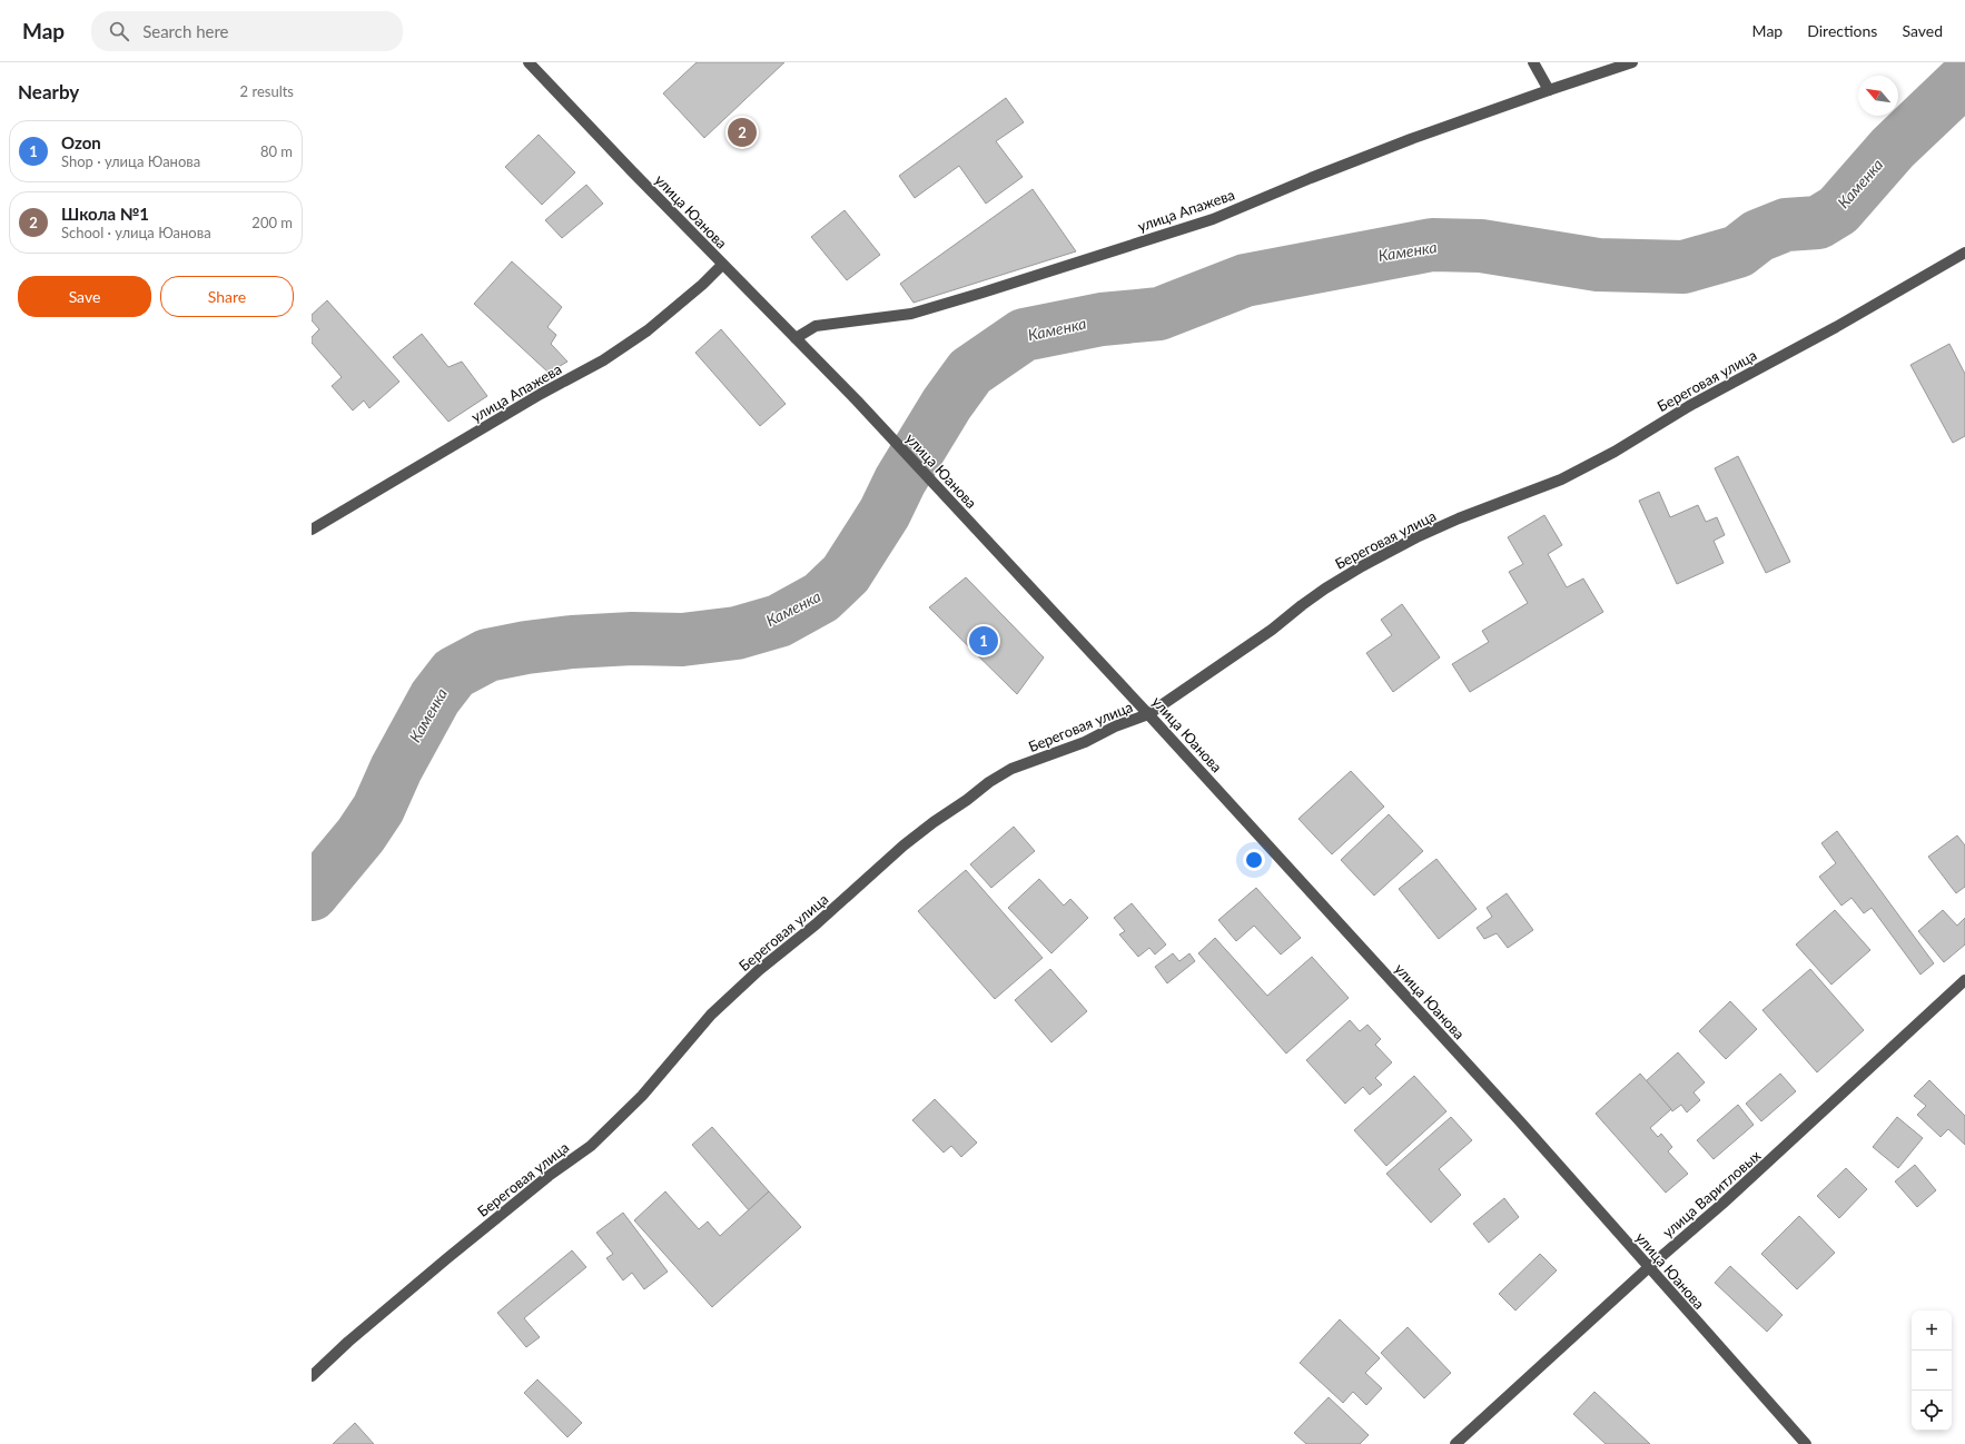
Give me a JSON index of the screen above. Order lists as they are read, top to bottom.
{
  "streets": {
    "street": [
      "улица Апажева",
      "улица Юанова",
      "Береговая улица",
      "улица Варитловых"
    ]
  },
  "crossings": [
    ["улица Апажева", "улица Юанова"],
    ["улица Юанова", "Береговая улица"],
    ["улица Юанова", "улица Варитловых"]
  ],
  "water": ["Каменка"],
  "north": "top left",
  "page": {
    "header": "Map",
    "search": "Search here",
    "nav": ["Map", "Directions", "Saved"],
    "heading": ["Nearby", "2 results"],
    "pins": ["2", "1"],
    "list": [
      {
        "mark": "1",
        "name": "Ozon",
        "note": "Shop · улица Юанова",
        "value": "80 m"
      },
      {
        "mark": "2",
        "name": "Школа №1",
        "note": "School · улица Юанова",
        "value": "200 m"
      }
    ],
    "buttons": ["Save", "Share"],
    "map_buttons": ["+", "−"]
  }
}
